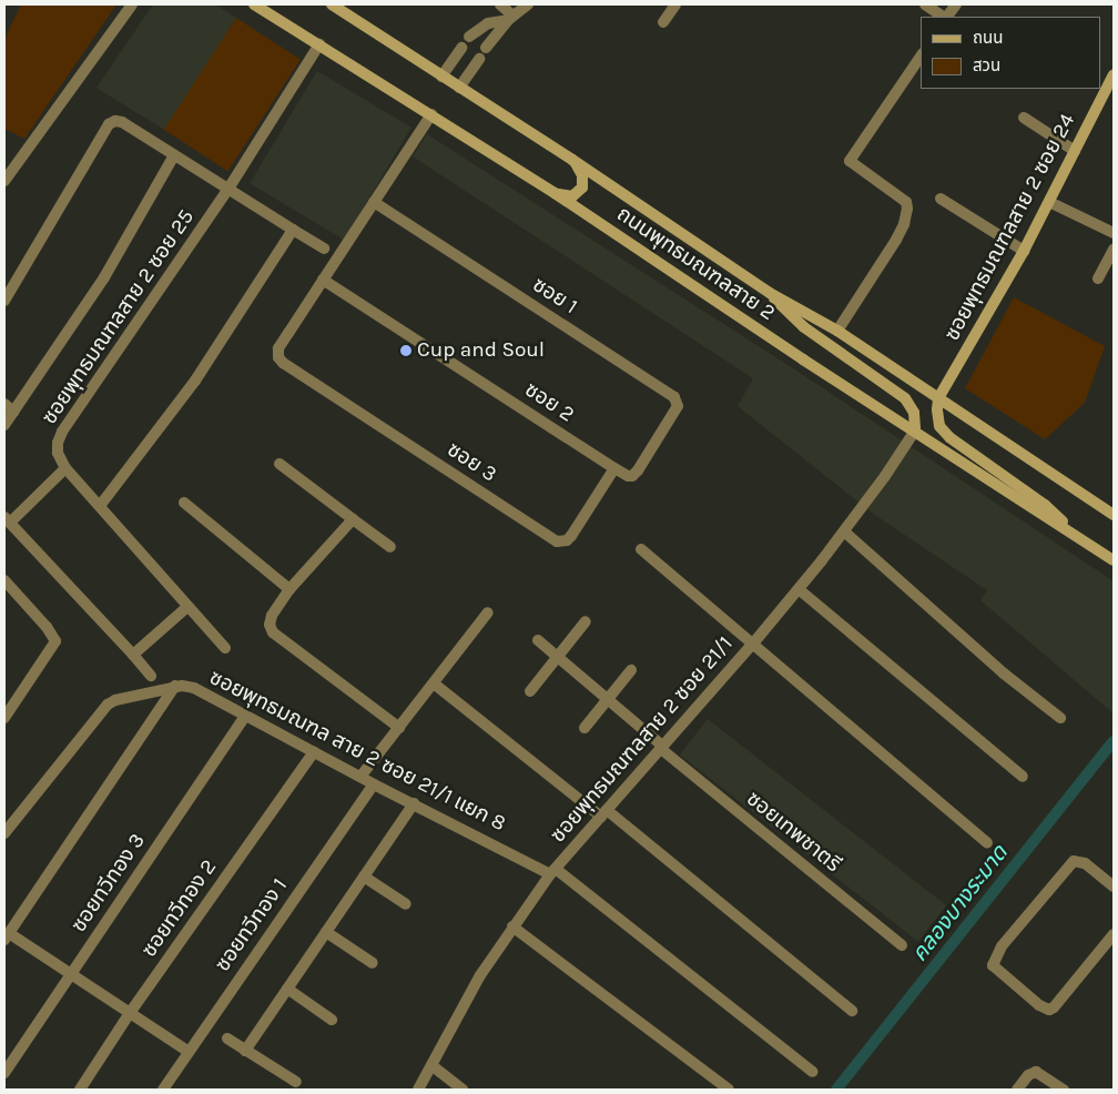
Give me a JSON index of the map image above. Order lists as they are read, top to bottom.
{
  "streets": {
    "main road": ["ซอยพุทธมณฑลสาย 2 ซอย 24", "ถนนพุทธมณฑลสาย 2"],
    "street": [
      "ซอย 1",
      "ซอยพุทธมณฑลสาย 2 ซอย 25",
      "ซอย 2",
      "ซอย 3",
      "ซอยพุทธมณฑลสาย 2 ซอย 21/1",
      "ซอยพุทธมณฑล สาย 2 ซอย 21/1 แยก 8",
      "ซอยเทพชาตรี",
      "ซอยทวีทอง 3",
      "ซอยทวีทอง 2",
      "ซอยทวีทอง 1"
    ]
  },
  "crossings": [
    ["ซอยพุทธมณฑลสาย 2 ซอย 24", "ถนนพุทธมณฑลสาย 2"],
    ["ถนนพุทธมณฑลสาย 2", "ซอยพุทธมณฑลสาย 2 ซอย 25"],
    ["ถนนพุทธมณฑลสาย 2", "ซอยพุทธมณฑลสาย 2 ซอย 21/1"],
    ["ซอย 1", "ซอย 2"],
    ["ซอย 1", "ซอย 3"],
    ["ซอย 2", "ซอย 3"],
    ["ซอยพุทธมณฑลสาย 2 ซอย 21/1", "ซอยพุทธมณฑล สาย 2 ซอย 21/1 แยก 8"],
    ["ซอยพุทธมณฑลสาย 2 ซอย 21/1", "ซอยเทพชาตรี"],
    ["ซอยพุทธมณฑล สาย 2 ซอย 21/1 แยก 8", "ซอยทวีทอง 3"],
    ["ซอยพุทธมณฑล สาย 2 ซอย 21/1 แยก 8", "ซอยทวีทอง 2"],
    ["ซอยพุทธมณฑล สาย 2 ซอย 21/1 แยก 8", "ซอยทวีทอง 1"]
  ],
  "water": ["คลองบางระมาด"],
  "places": ["Cup and Soul"],
  "legend": ["ถนน", "สวน"]
}
